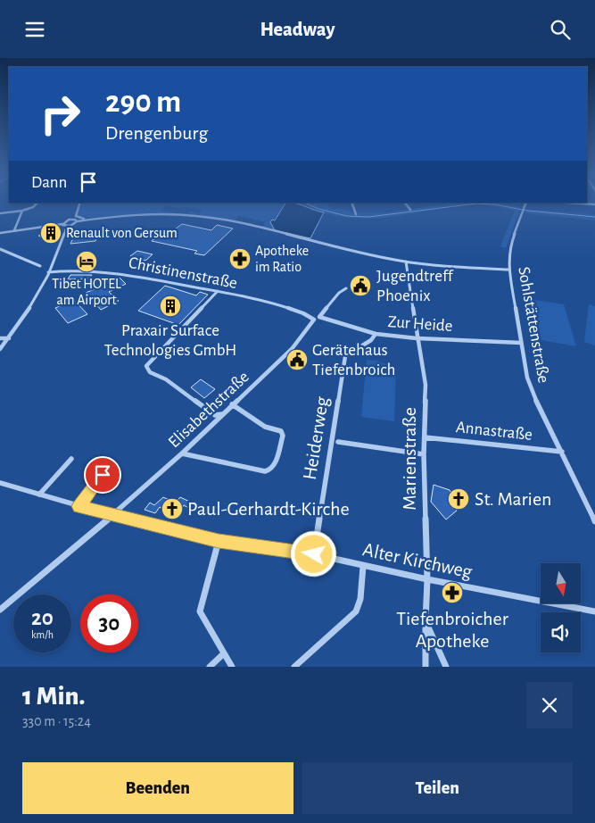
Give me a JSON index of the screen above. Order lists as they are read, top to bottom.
{
  "streets": {
    "street": [
      "Christinenstraße",
      "Zur Heide",
      "Sohlstättenstraße",
      "Elisabethstraße",
      "Annastraße",
      "Heiderweg",
      "Marienstraße",
      "Alter Kirchweg"
    ]
  },
  "crossings": [
    ["Christinenstraße", "Elisabethstraße"],
    ["Zur Heide", "Sohlstättenstraße"],
    ["Zur Heide", "Heiderweg"],
    ["Zur Heide", "Marienstraße"],
    ["Sohlstättenstraße", "Annastraße"],
    ["Elisabethstraße", "Alter Kirchweg"],
    ["Annastraße", "Marienstraße"],
    ["Heiderweg", "Alter Kirchweg"],
    ["Marienstraße", "Alter Kirchweg"]
  ],
  "places": {
    "building": ["Renault von Gersum", "Praxair Surface Technologies GmbH"],
    "pharmacy": ["Apotheke im Ratio", "Tiefenbroicher Apotheke"],
    "hotel": ["Tibet HOTEL am Airport"],
    "public building": ["Jugendtreff Phoenix", "Gerätehaus Tiefenbroich"],
    "church": ["St. Marien", "Paul-Gerhardt-Kirche"]
  },
  "north": "bottom",
  "page": {
    "header": "Headway",
    "turn": ["290 m", "Drengenburg"],
    "then": "Dann",
    "speed": "20 km/h",
    "limit": "30",
    "heading": ["1 Min.", "330 m · 15:24"],
    "buttons": ["Beenden", "Teilen"]
  }
}
